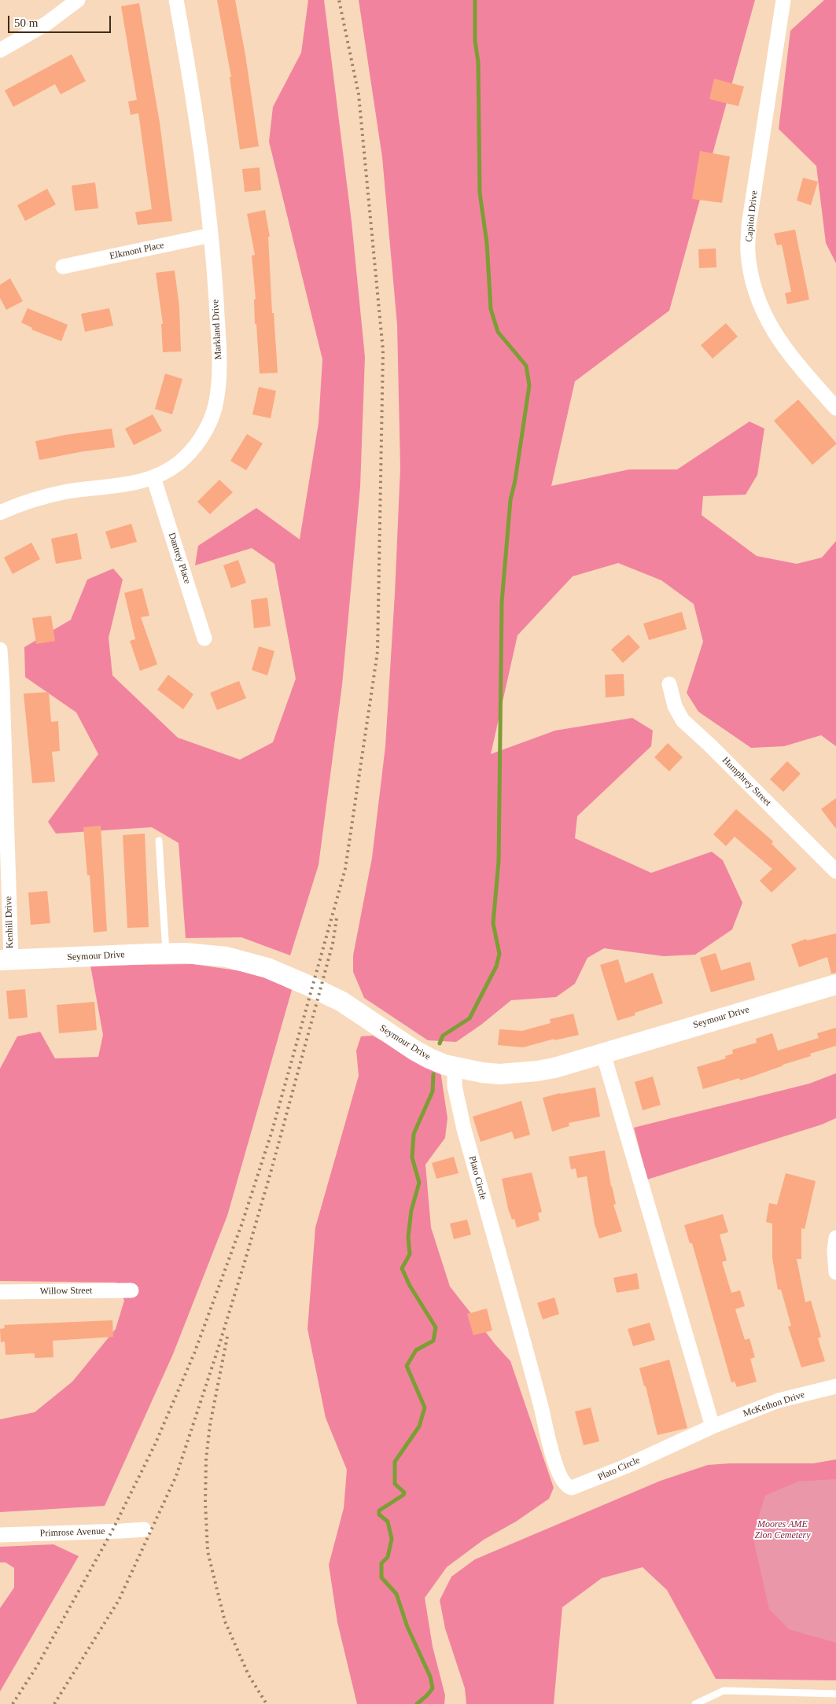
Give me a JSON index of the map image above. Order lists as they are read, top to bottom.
{
  "streets": {
    "street": [
      "Capitol Drive",
      "Elkmont Place",
      "Markland Drive",
      "Dantrey Place",
      "Humphrey Street",
      "Kenhill Drive",
      "Seymour Drive",
      "Plato Circle",
      "Willow Street",
      "McKethon Drive",
      "Primrose Avenue"
    ]
  },
  "crossings": [
    ["Elkmont Place", "Markland Drive"],
    ["Markland Drive", "Dantrey Place"],
    ["Kenhill Drive", "Seymour Drive"],
    ["Seymour Drive", "Plato Circle"],
    ["Plato Circle", "McKethon Drive"]
  ],
  "parks": ["Moores AME Zion Cemetery"],
  "scale_bar": "50 m"
}
